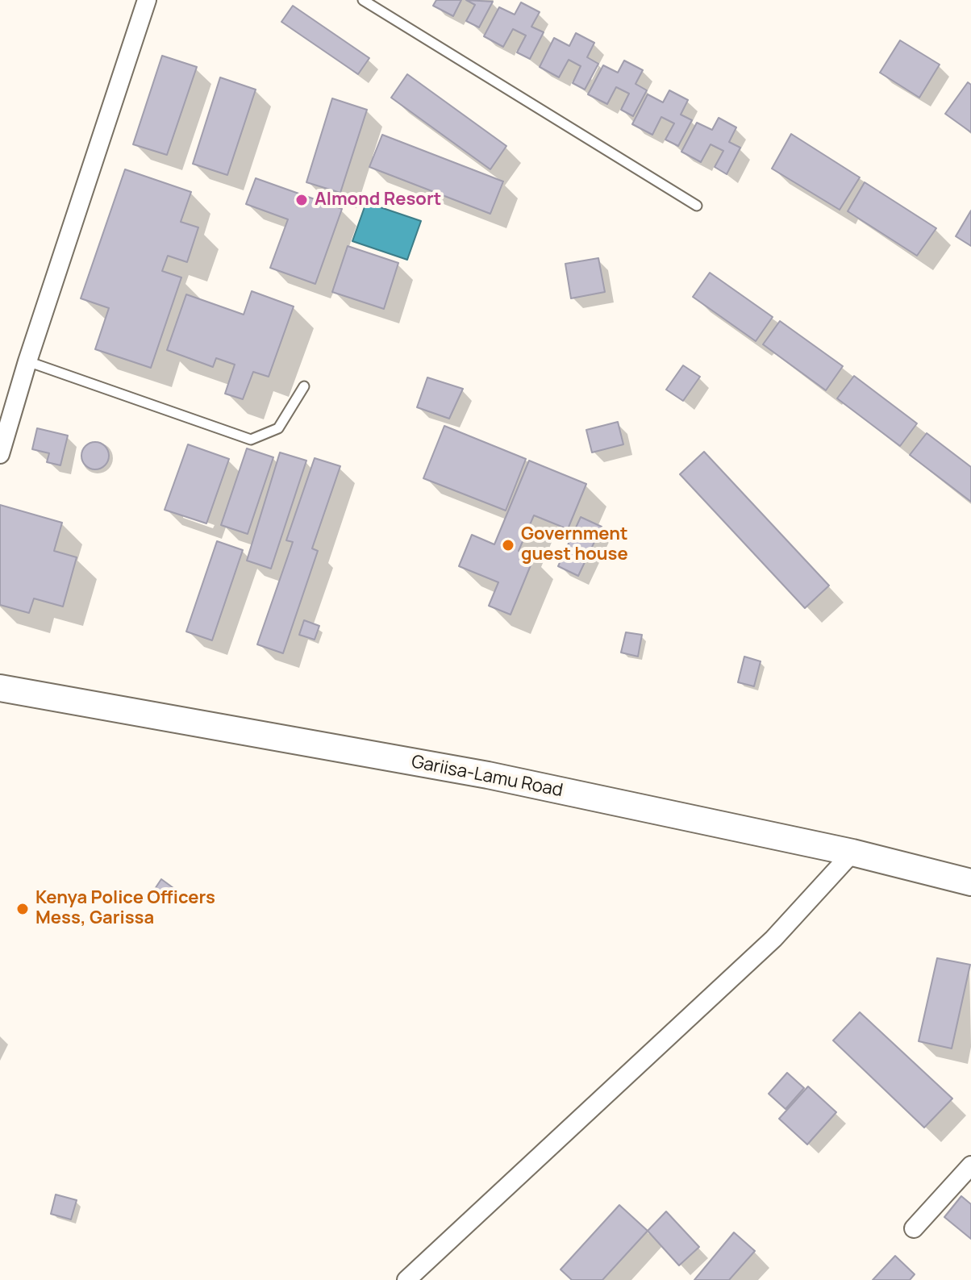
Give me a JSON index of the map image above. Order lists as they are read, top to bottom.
{
  "streets": {
    "street": ["Gariisa-Lamu Road"]
  },
  "places": ["Almond Resort", "Government guest house", "Kenya Police Officers Mess, Garissa"]
}
